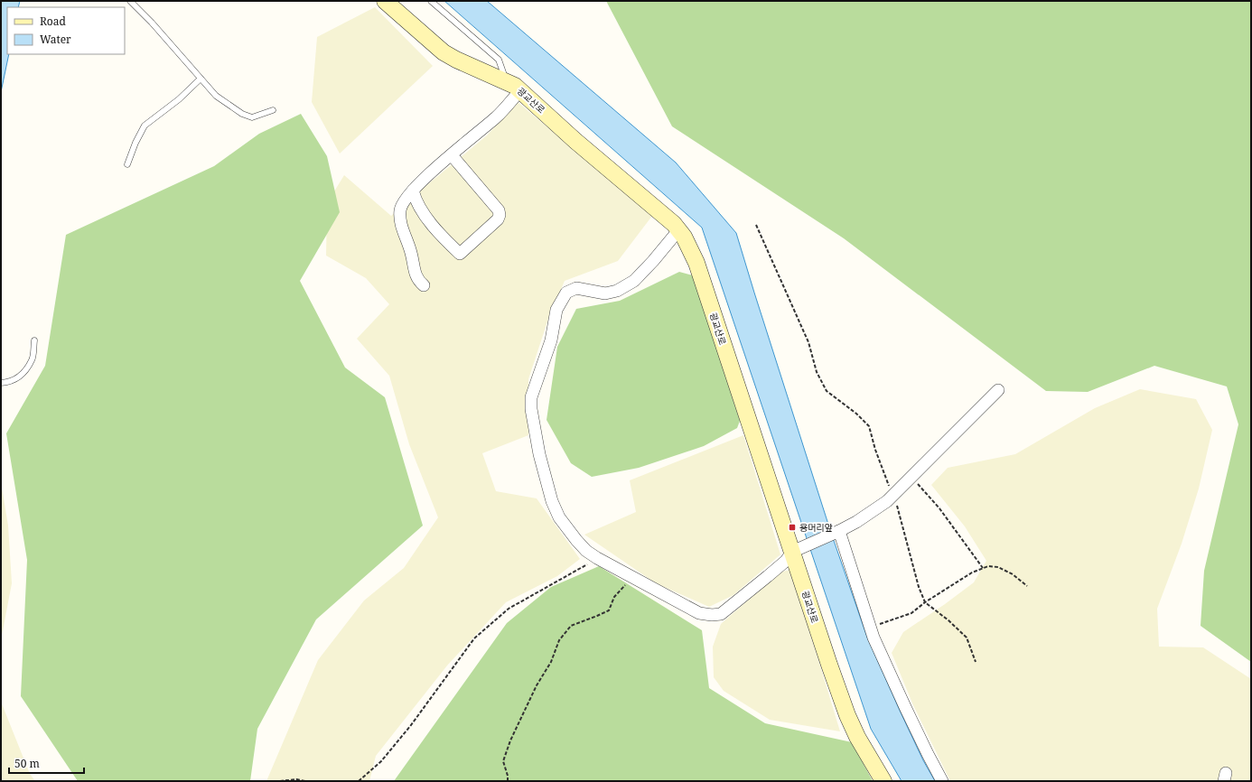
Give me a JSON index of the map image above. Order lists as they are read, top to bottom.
{
  "streets": {
    "street": ["광교산로"]
  },
  "places": {
    "transit": ["용머리앞"]
  },
  "legend": ["Road", "Water"],
  "scale_bar": "50 m"
}
